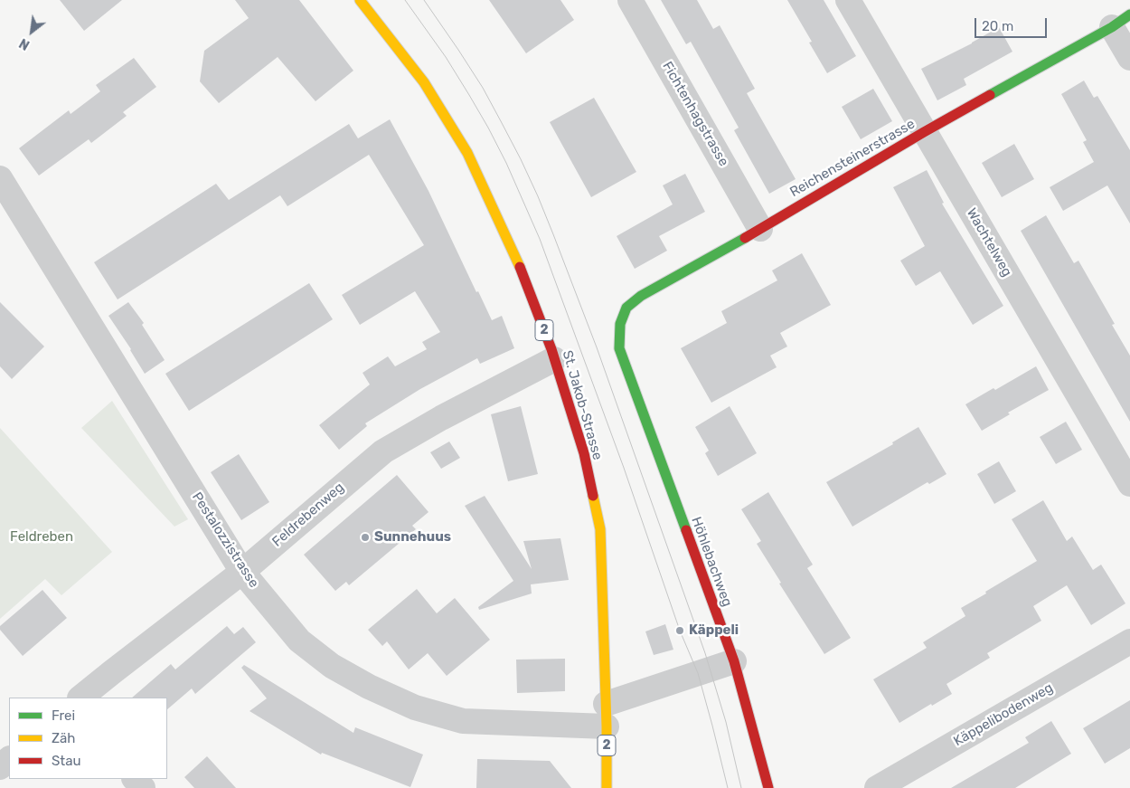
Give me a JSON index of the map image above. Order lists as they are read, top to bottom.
{
  "streets": {
    "street": [
      "Fichtenhagstrasse",
      "Reichensteinerstrasse",
      "Wachtelweg",
      "2",
      "St. Jakob-Strasse",
      "Feldrebenweg",
      "Pestalozzistrasse",
      "Höhlebachweg",
      "Käppelibodenweg"
    ]
  },
  "crossings": [
    ["Fichtenhagstrasse", "Reichensteinerstrasse"],
    ["Reichensteinerstrasse", "Wachtelweg"],
    ["Reichensteinerstrasse", "Höhlebachweg"],
    ["St. Jakob-Strasse", "Feldrebenweg"],
    ["St. Jakob-Strasse", "Pestalozzistrasse"],
    ["Feldrebenweg", "Pestalozzistrasse"]
  ],
  "parks": ["Feldreben"],
  "places": ["Sunnehuus", "Käppeli"],
  "legend": ["Frei", "Zäh", "Stau"],
  "scale_bar": "20 m",
  "north": "bottom left"
}
